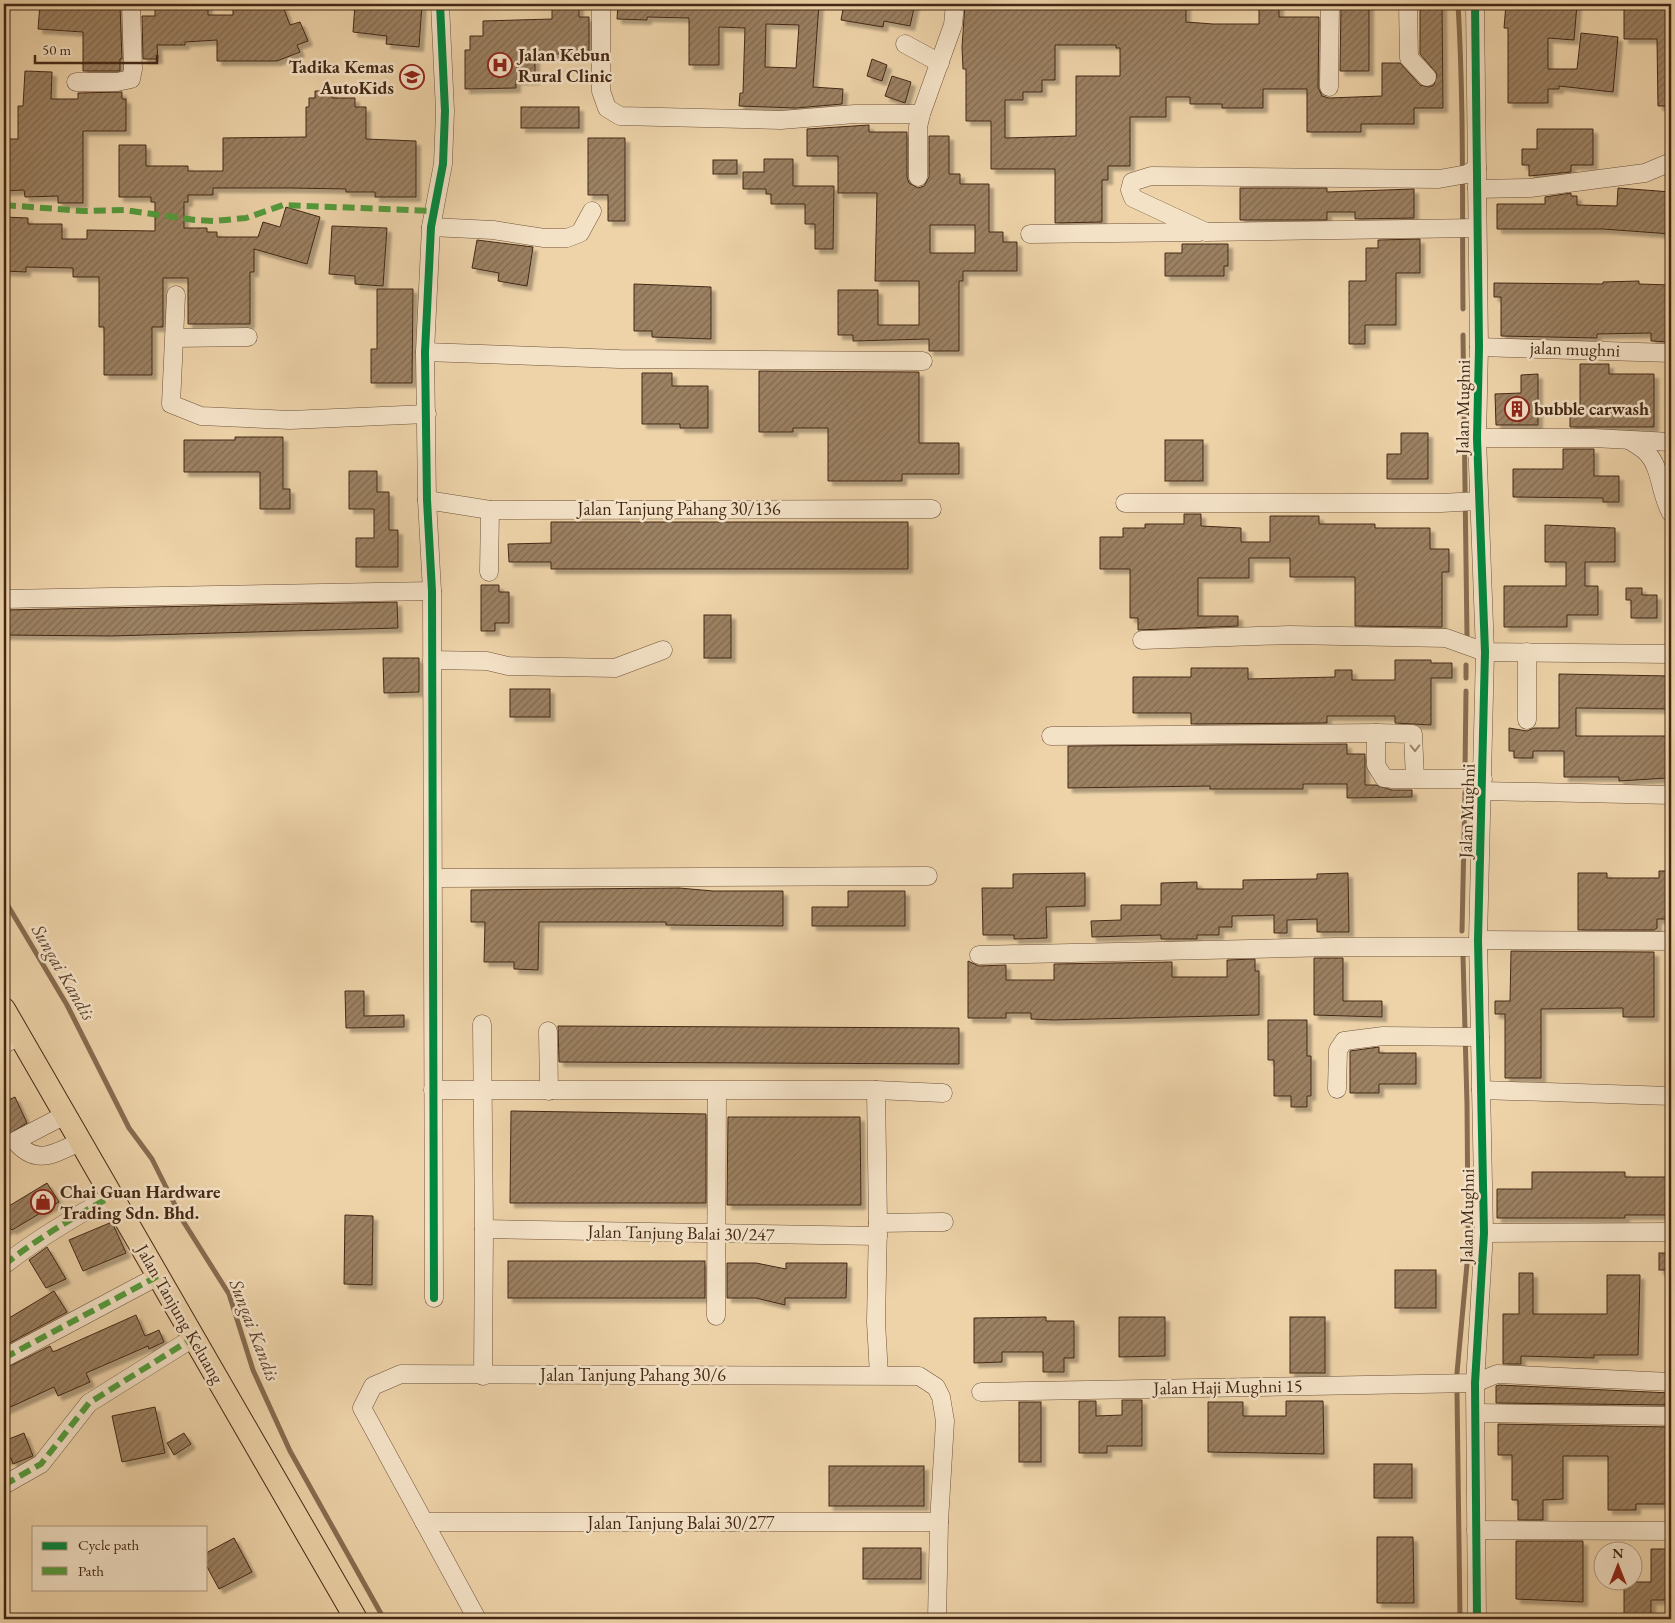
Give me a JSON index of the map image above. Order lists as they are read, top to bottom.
{
  "streets": {
    "main road": ["Jalan Tanjung Keluang"],
    "street": [
      "jalan mughni",
      "Jalan Mughni",
      "Jalan Tanjung Pahang 30/136",
      "Jalan Tanjung Balai 30/247",
      "Jalan Tanjung Pahang 30/6",
      "Jalan Haji Mughni 15",
      "Jalan Tanjung Balai 30/277"
    ]
  },
  "crossings": [
    ["jalan mughni", "Jalan Mughni"],
    ["Jalan Mughni", "Jalan Haji Mughni 15"],
    ["Jalan Tanjung Pahang 30/6", "Jalan Tanjung Balai 30/277"]
  ],
  "water": ["Sungai Kandis"],
  "places": {
    "hospital": ["Jalan Kebun Rural Clinic"],
    "school or university": ["Tadika Kemas AutoKids"],
    "building": ["bubble carwash"],
    "shop": ["Chai Guan Hardware Trading Sdn. Bhd."]
  },
  "legend": ["Cycle path", "Path"],
  "scale_bar": "50 m",
  "north": "top"
}
